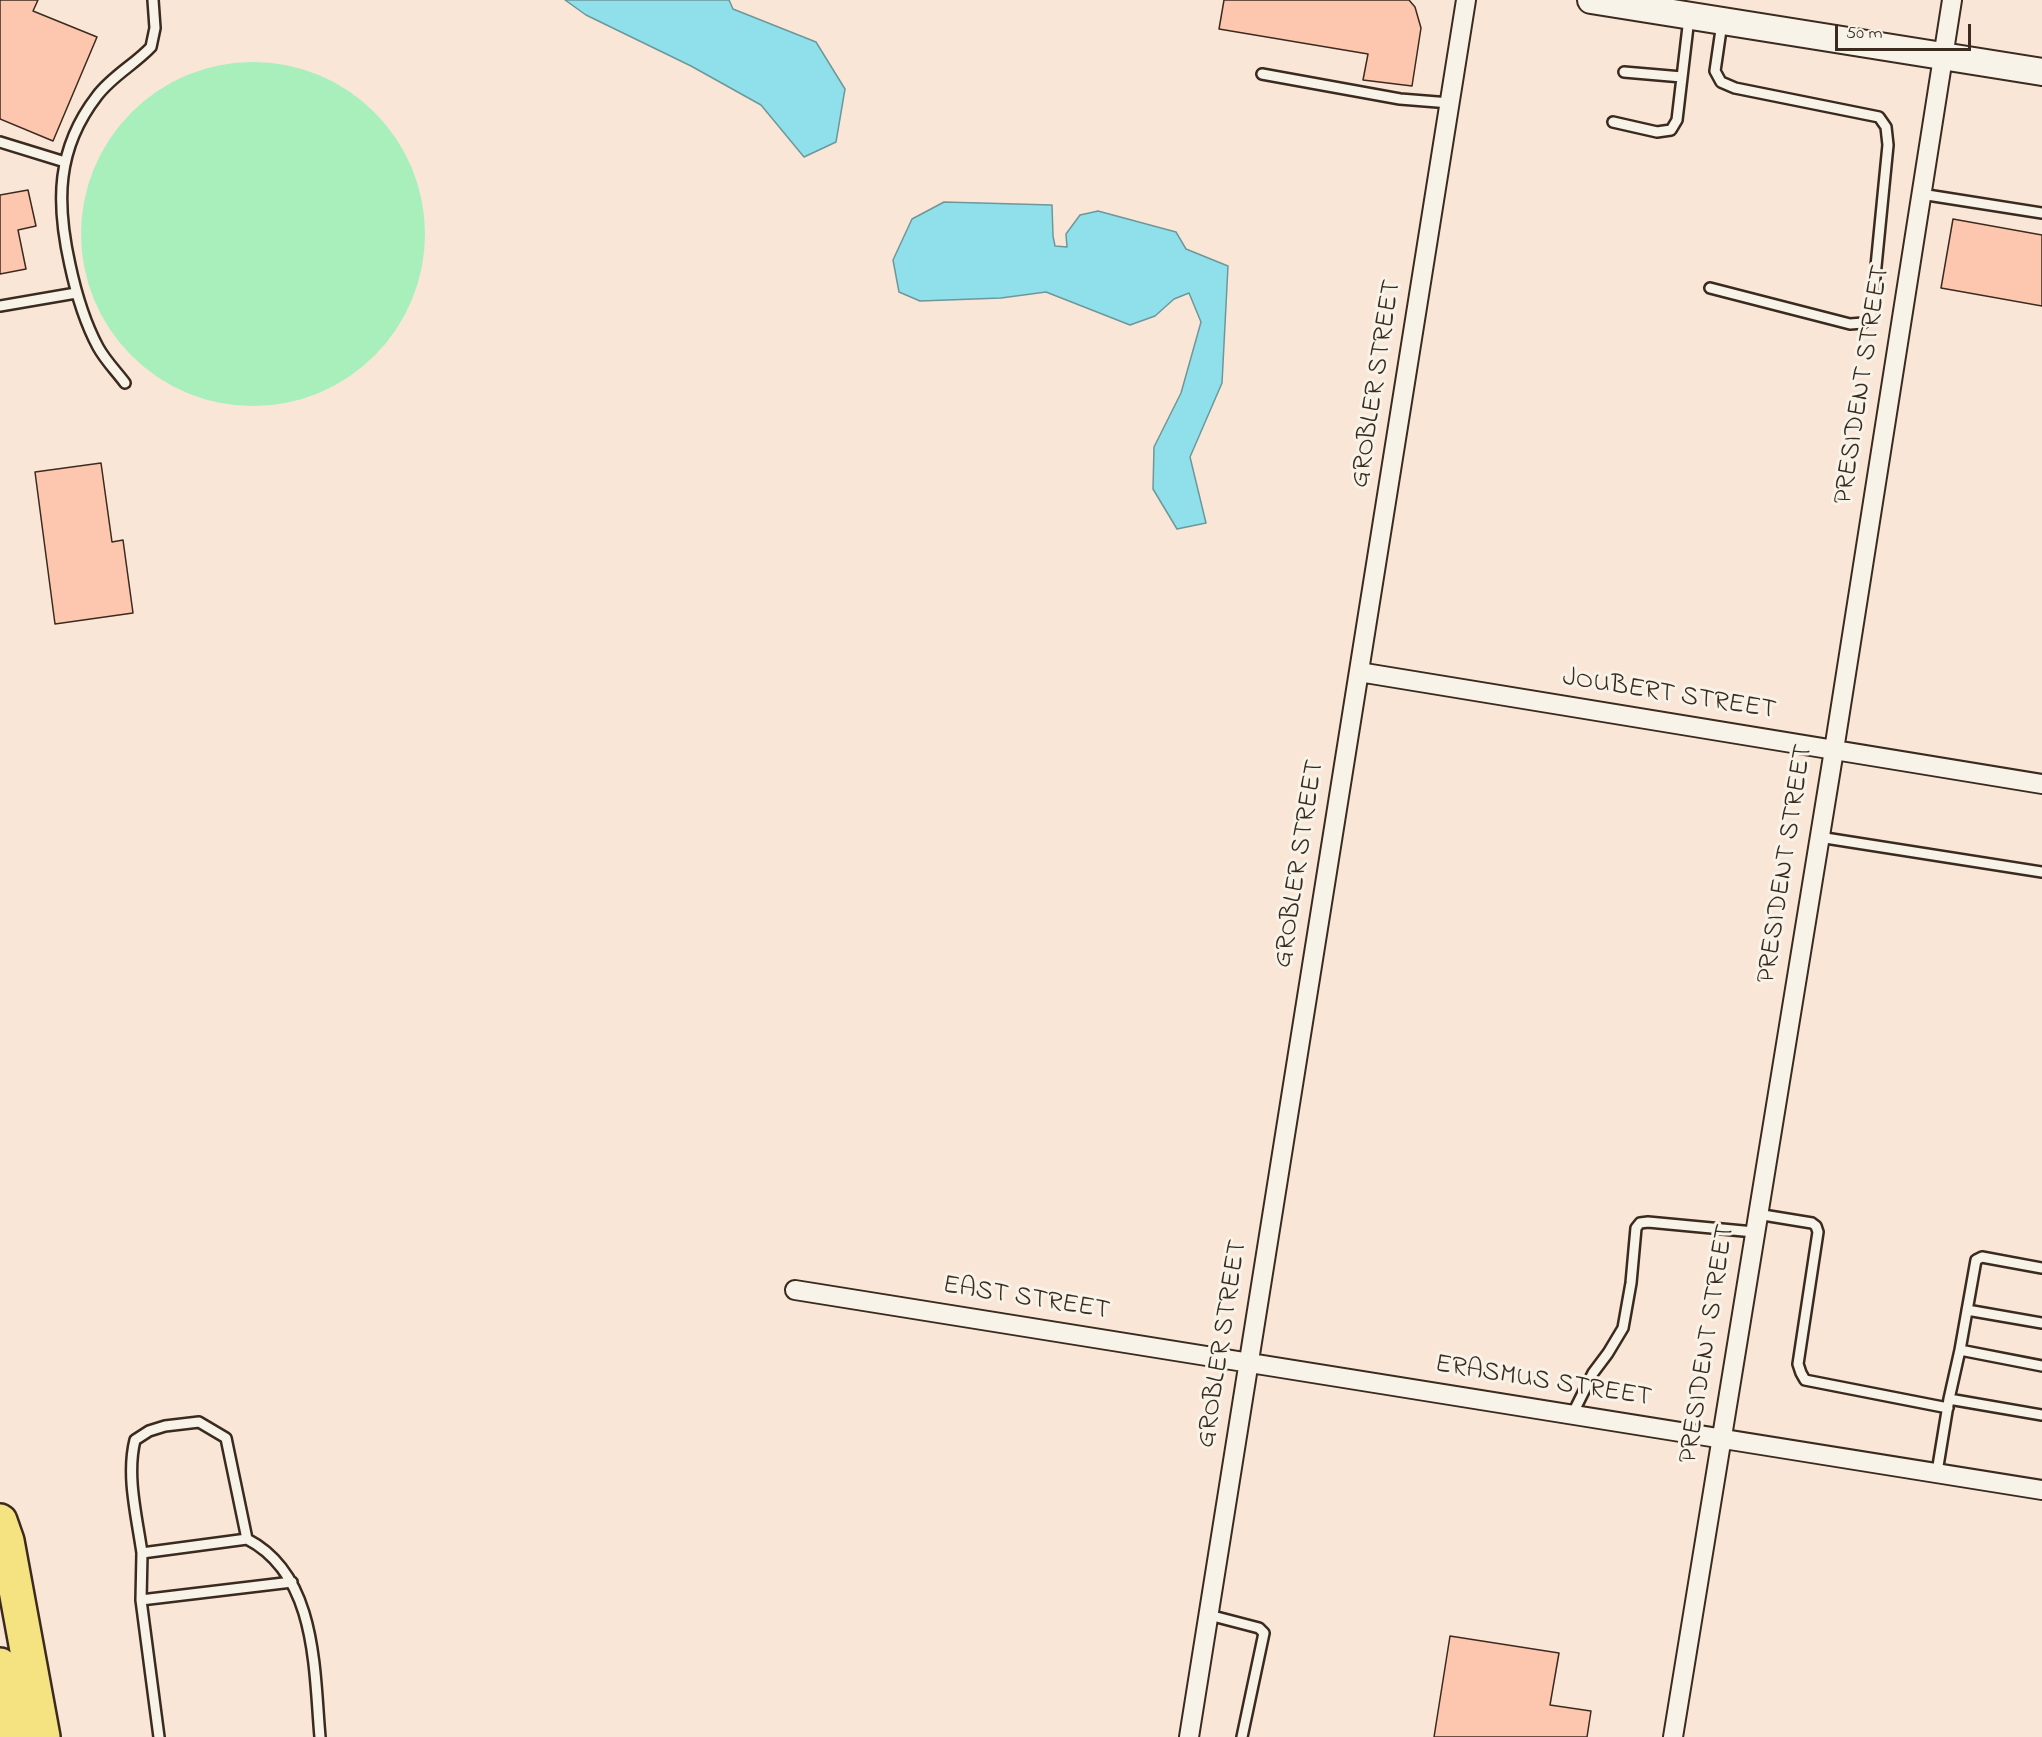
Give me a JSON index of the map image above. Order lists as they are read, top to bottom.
{
  "streets": {
    "street": [
      "GROBLER STREET",
      "PRESIDENT STREET",
      "JOUBERT STREET",
      "EAST STREET",
      "ERASMUS STREET"
    ]
  },
  "crossings": [
    ["GROBLER STREET", "JOUBERT STREET"],
    ["GROBLER STREET", "EAST STREET"],
    ["GROBLER STREET", "ERASMUS STREET"],
    ["PRESIDENT STREET", "JOUBERT STREET"],
    ["PRESIDENT STREET", "ERASMUS STREET"],
    ["EAST STREET", "ERASMUS STREET"]
  ],
  "scale_bar": "50 m"
}
